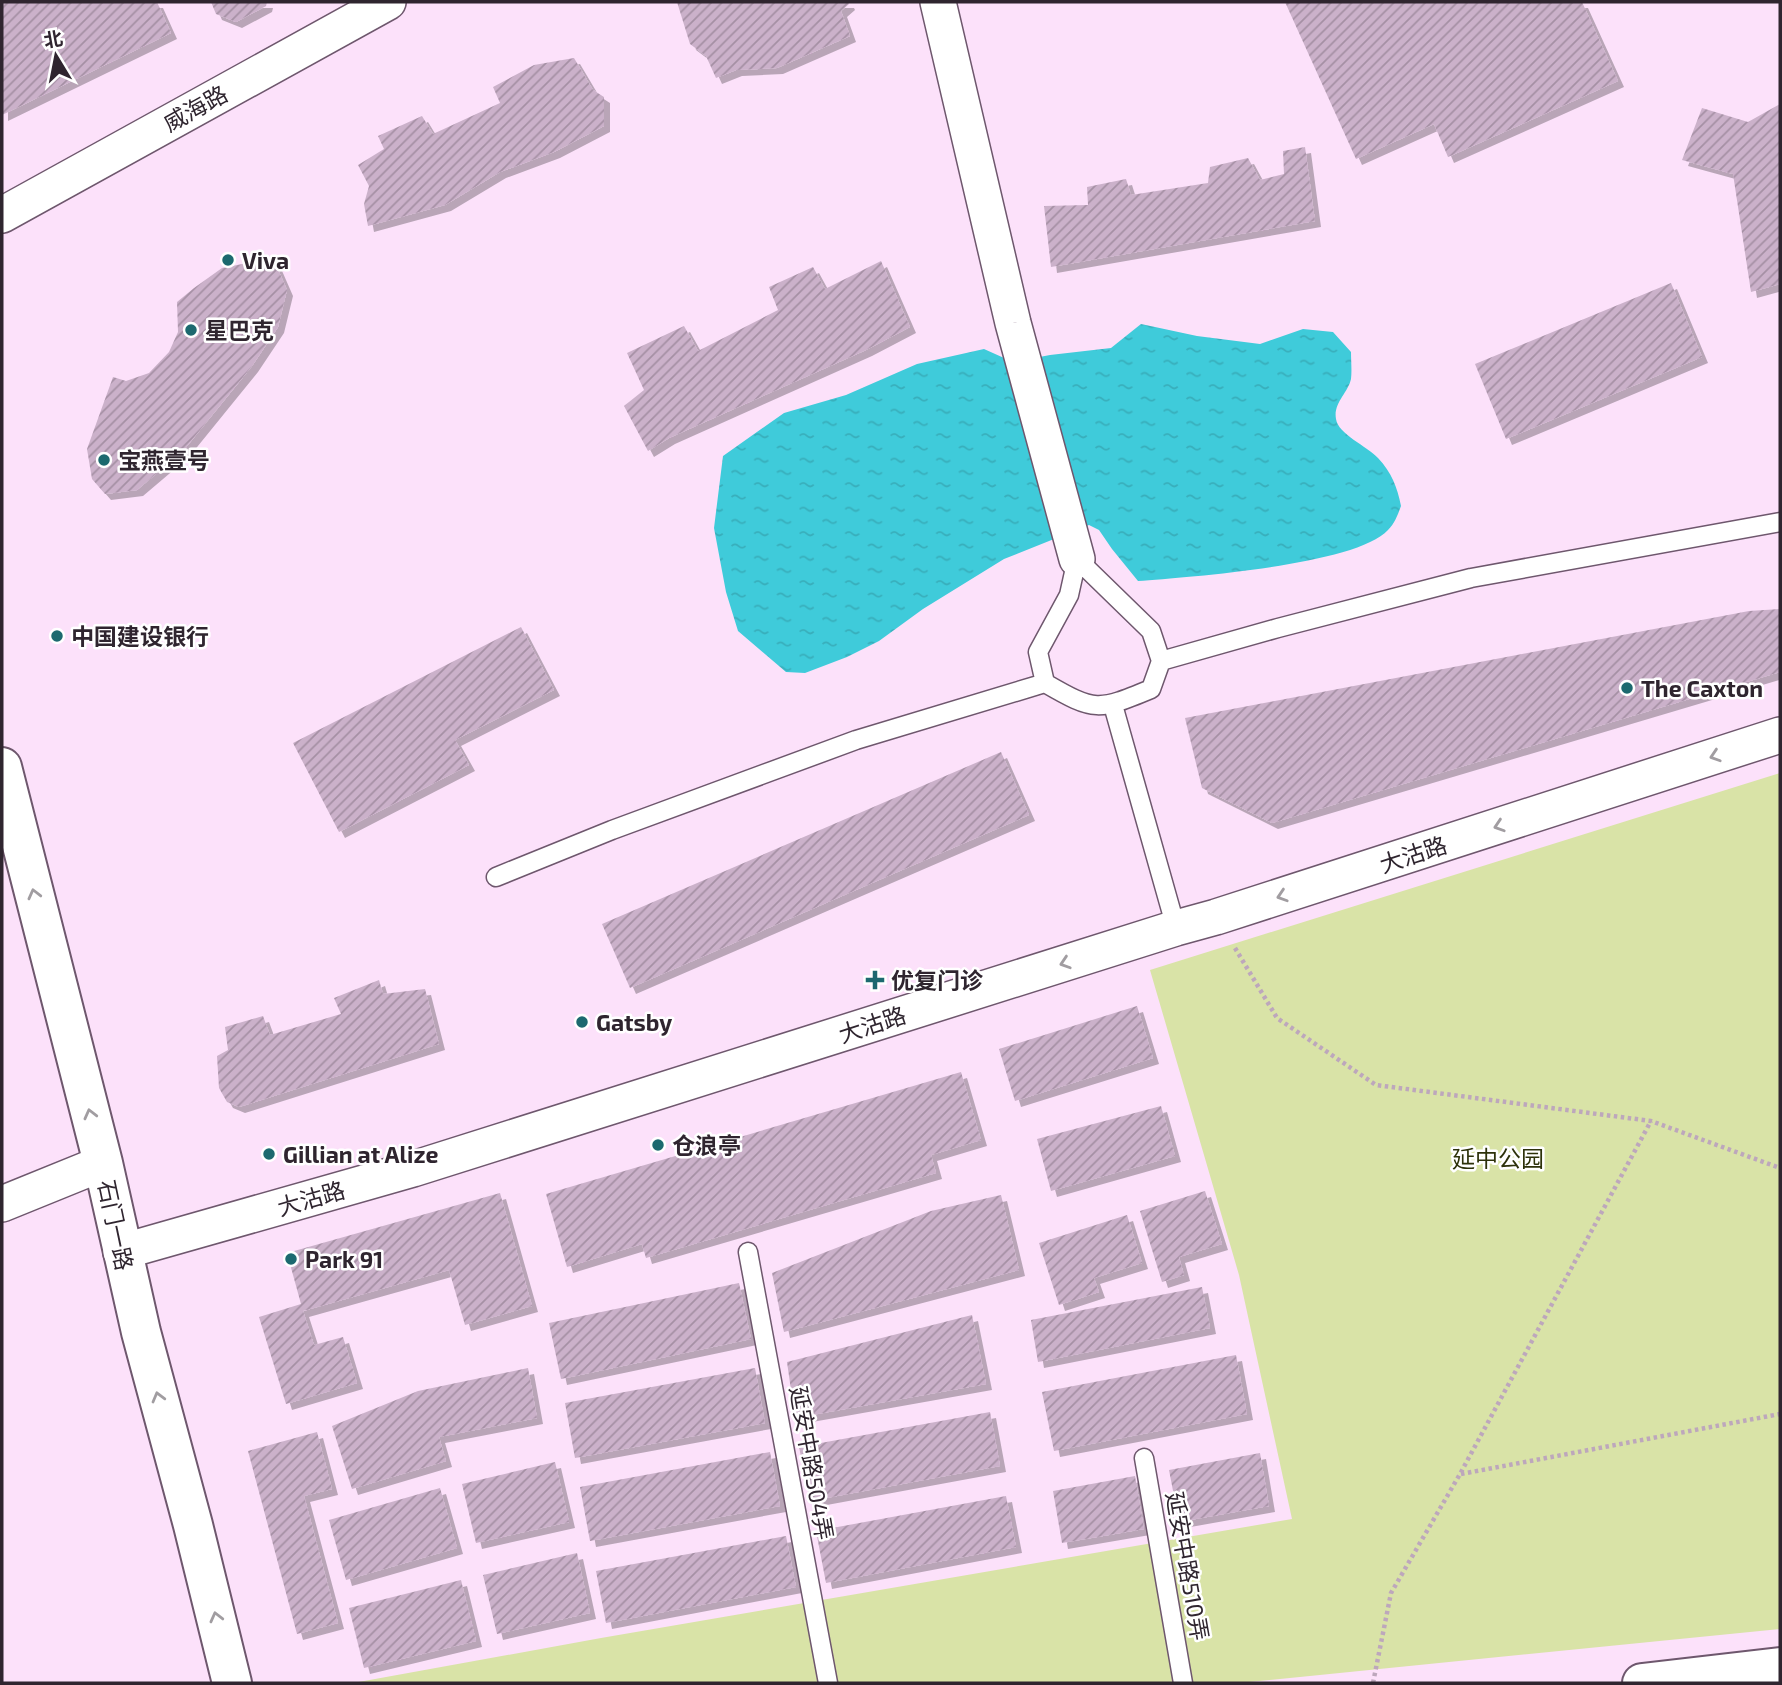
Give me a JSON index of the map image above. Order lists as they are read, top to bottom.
{
  "streets": {
    "main road": ["石门一路"],
    "street": ["威海路", "大沽路"],
    "lane": ["延安中路504弄", "延安中路510弄"]
  },
  "crossings": [
    ["大沽路", "石门一路"]
  ],
  "one_way": ["大沽路", "石门一路"],
  "parks": ["延中公园"],
  "places": {
    "other": [
      "Viva",
      "星巴克",
      "宝燕壹号",
      "中国建设银行",
      "The Caxton",
      "Gatsby",
      "仓浪亭",
      "Gillian at Alize",
      "Park 91"
    ],
    "health": ["优复门诊"]
  },
  "north": "top"
}
